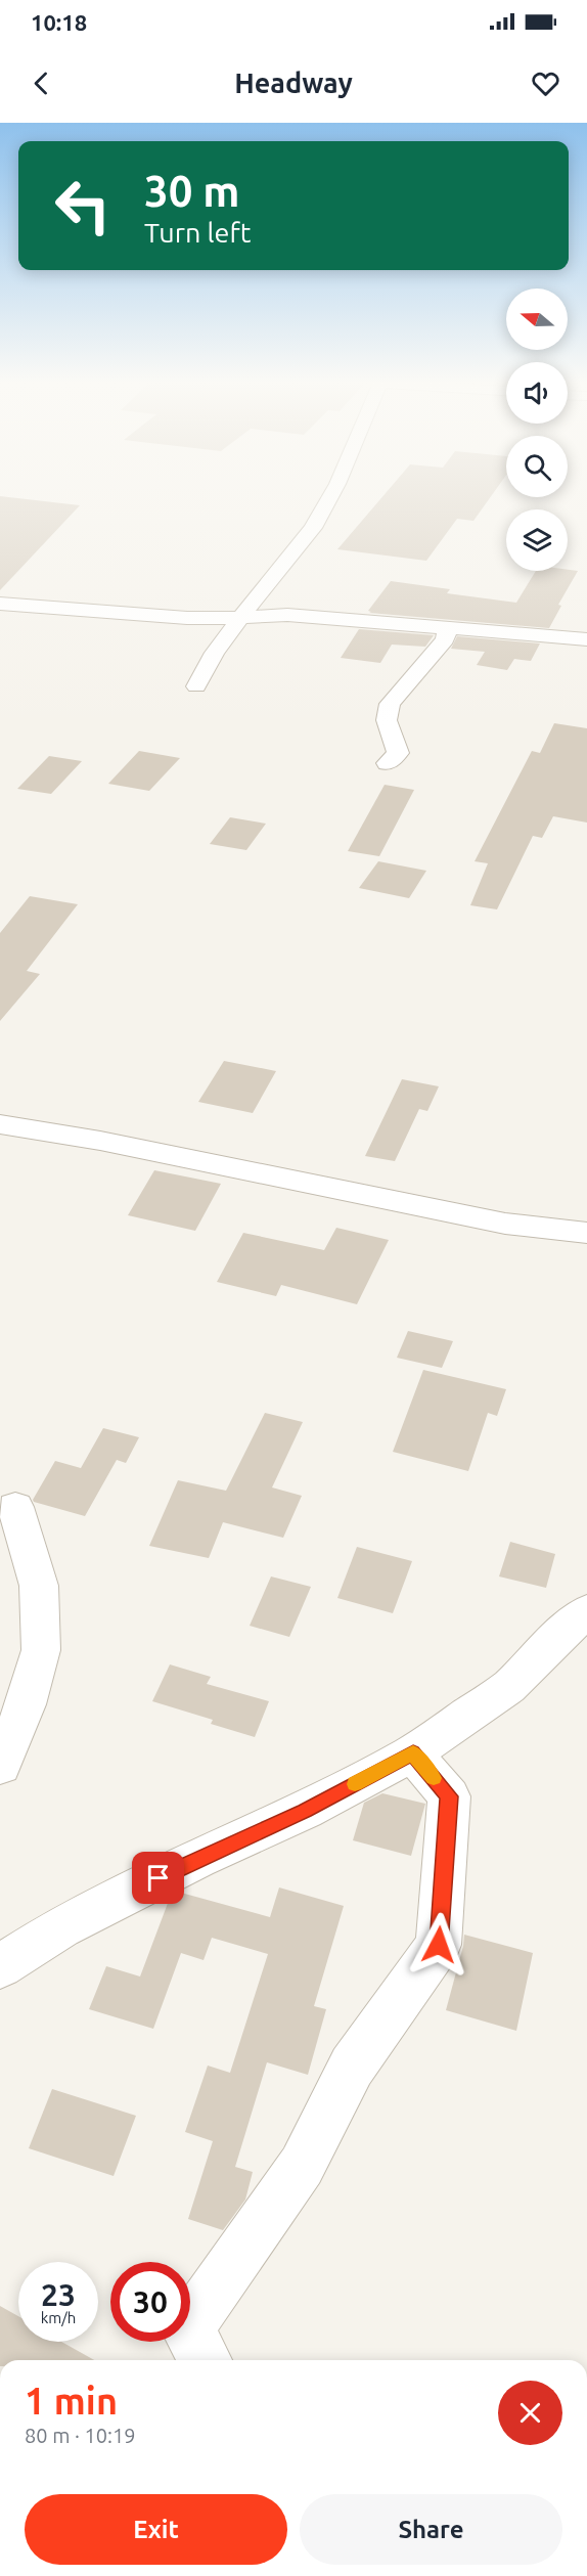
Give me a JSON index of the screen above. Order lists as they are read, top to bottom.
{
  "north": "left",
  "page": {
    "status": "10:18",
    "header": "Headway",
    "turn": ["30 m", "Turn left"],
    "speed": "23 km/h",
    "limit": "30",
    "heading": ["1 min", "80 m · 10:19"],
    "buttons": ["Exit", "Share"]
  }
}
